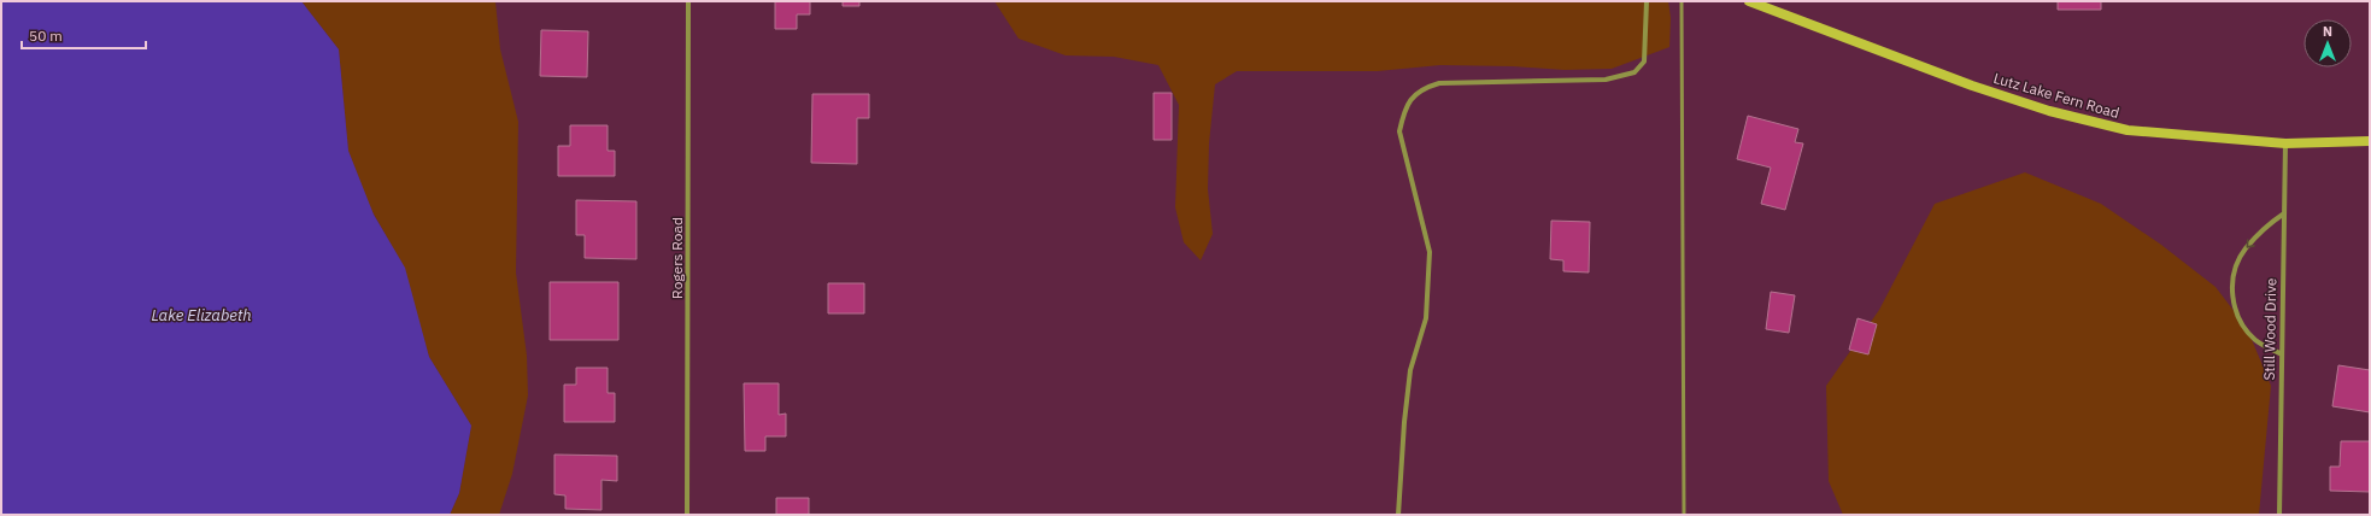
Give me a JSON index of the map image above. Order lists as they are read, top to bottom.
{
  "streets": {
    "main road": ["Lutz Lake Fern Road"],
    "street": ["Rogers Road", "Still Wood Drive"]
  },
  "crossings": [
    ["Lutz Lake Fern Road", "Still Wood Drive"]
  ],
  "water": ["Lake Elizabeth"],
  "scale_bar": "50 m",
  "north": "top"
}
